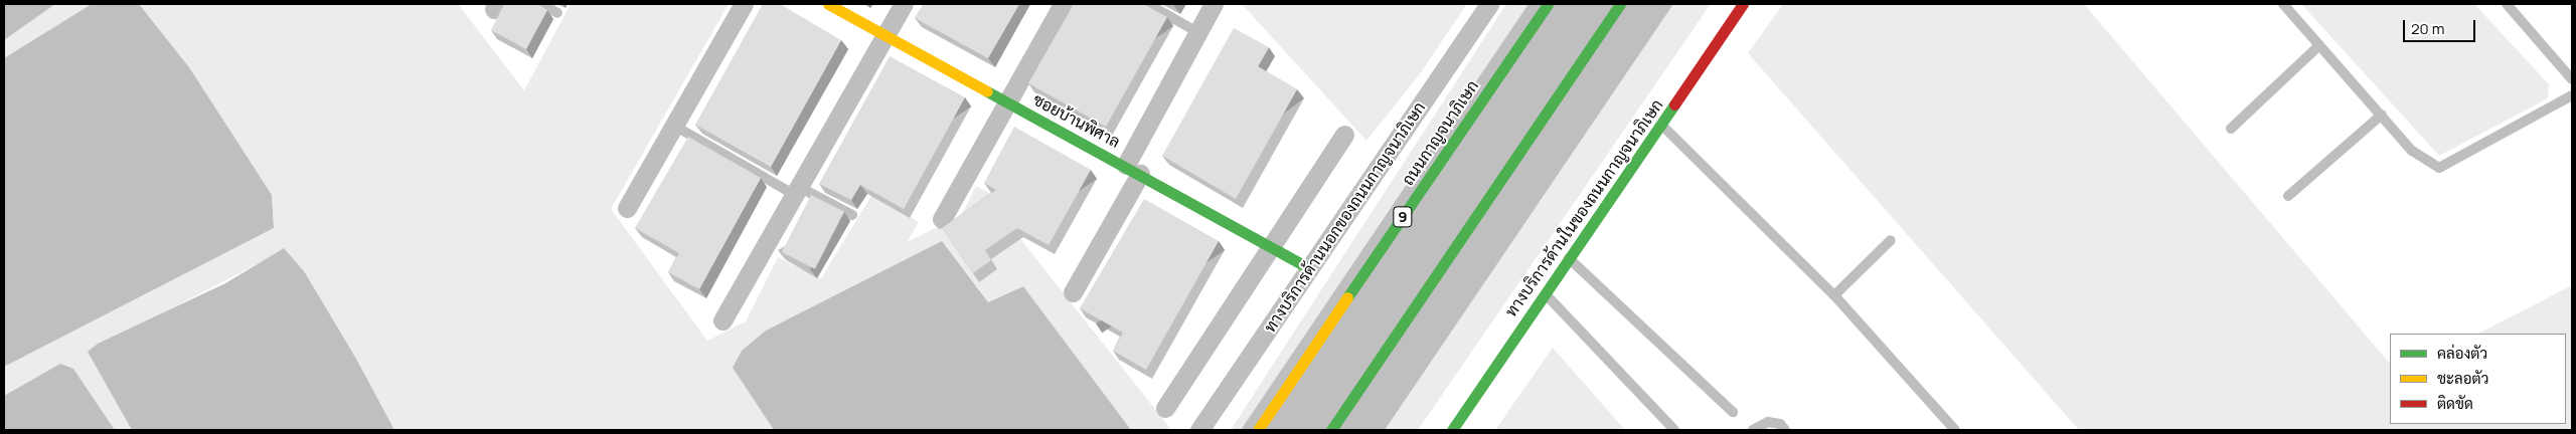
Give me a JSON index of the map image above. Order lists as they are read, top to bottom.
{
  "streets": {
    "main road": [
      "ซอยบ้านพิศาล",
      "ถนนกาญจนาภิเษก",
      "ทางบริการด้านในของถนนกาญจนาภิเษก",
      "9"
    ],
    "street": ["ทางบริการด้านนอกของถนนกาญจนาภิเษก"]
  },
  "crossings": [
    ["ซอยบ้านพิศาล", "ทางบริการด้านนอกของถนนกาญจนาภิเษก"]
  ],
  "legend": ["คล่องตัว", "ชะลอตัว", "ติดขัด"],
  "scale_bar": "20 m"
}
